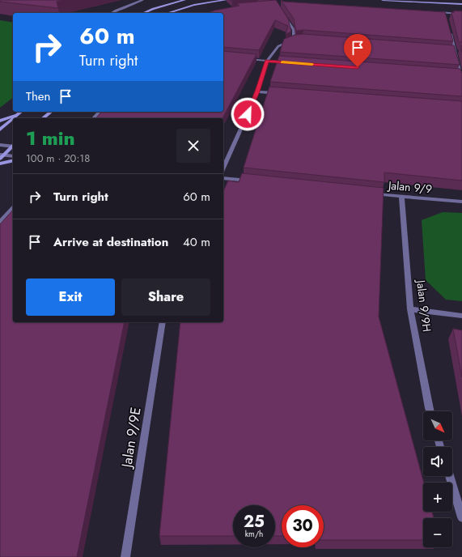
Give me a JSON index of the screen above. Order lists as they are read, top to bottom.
{
  "streets": {
    "street": ["Jalan 9/9", "Jalan 9/9H", "Jalan 9/9E"]
  },
  "crossings": [
    ["Jalan 9/9", "Jalan 9/9H"]
  ],
  "north": "bottom right",
  "page": {
    "turn": ["60 m", "Turn right"],
    "then": "Then",
    "heading": ["1 min", "100 m · 20:18"],
    "list": [
      {
        "name": "Turn right",
        "value": "60 m"
      },
      {
        "name": "Arrive at destination",
        "value": "40 m"
      }
    ],
    "buttons": ["Exit", "Share"],
    "map_buttons": ["+", "−"],
    "speed": "25 km/h",
    "limit": "30"
  }
}
